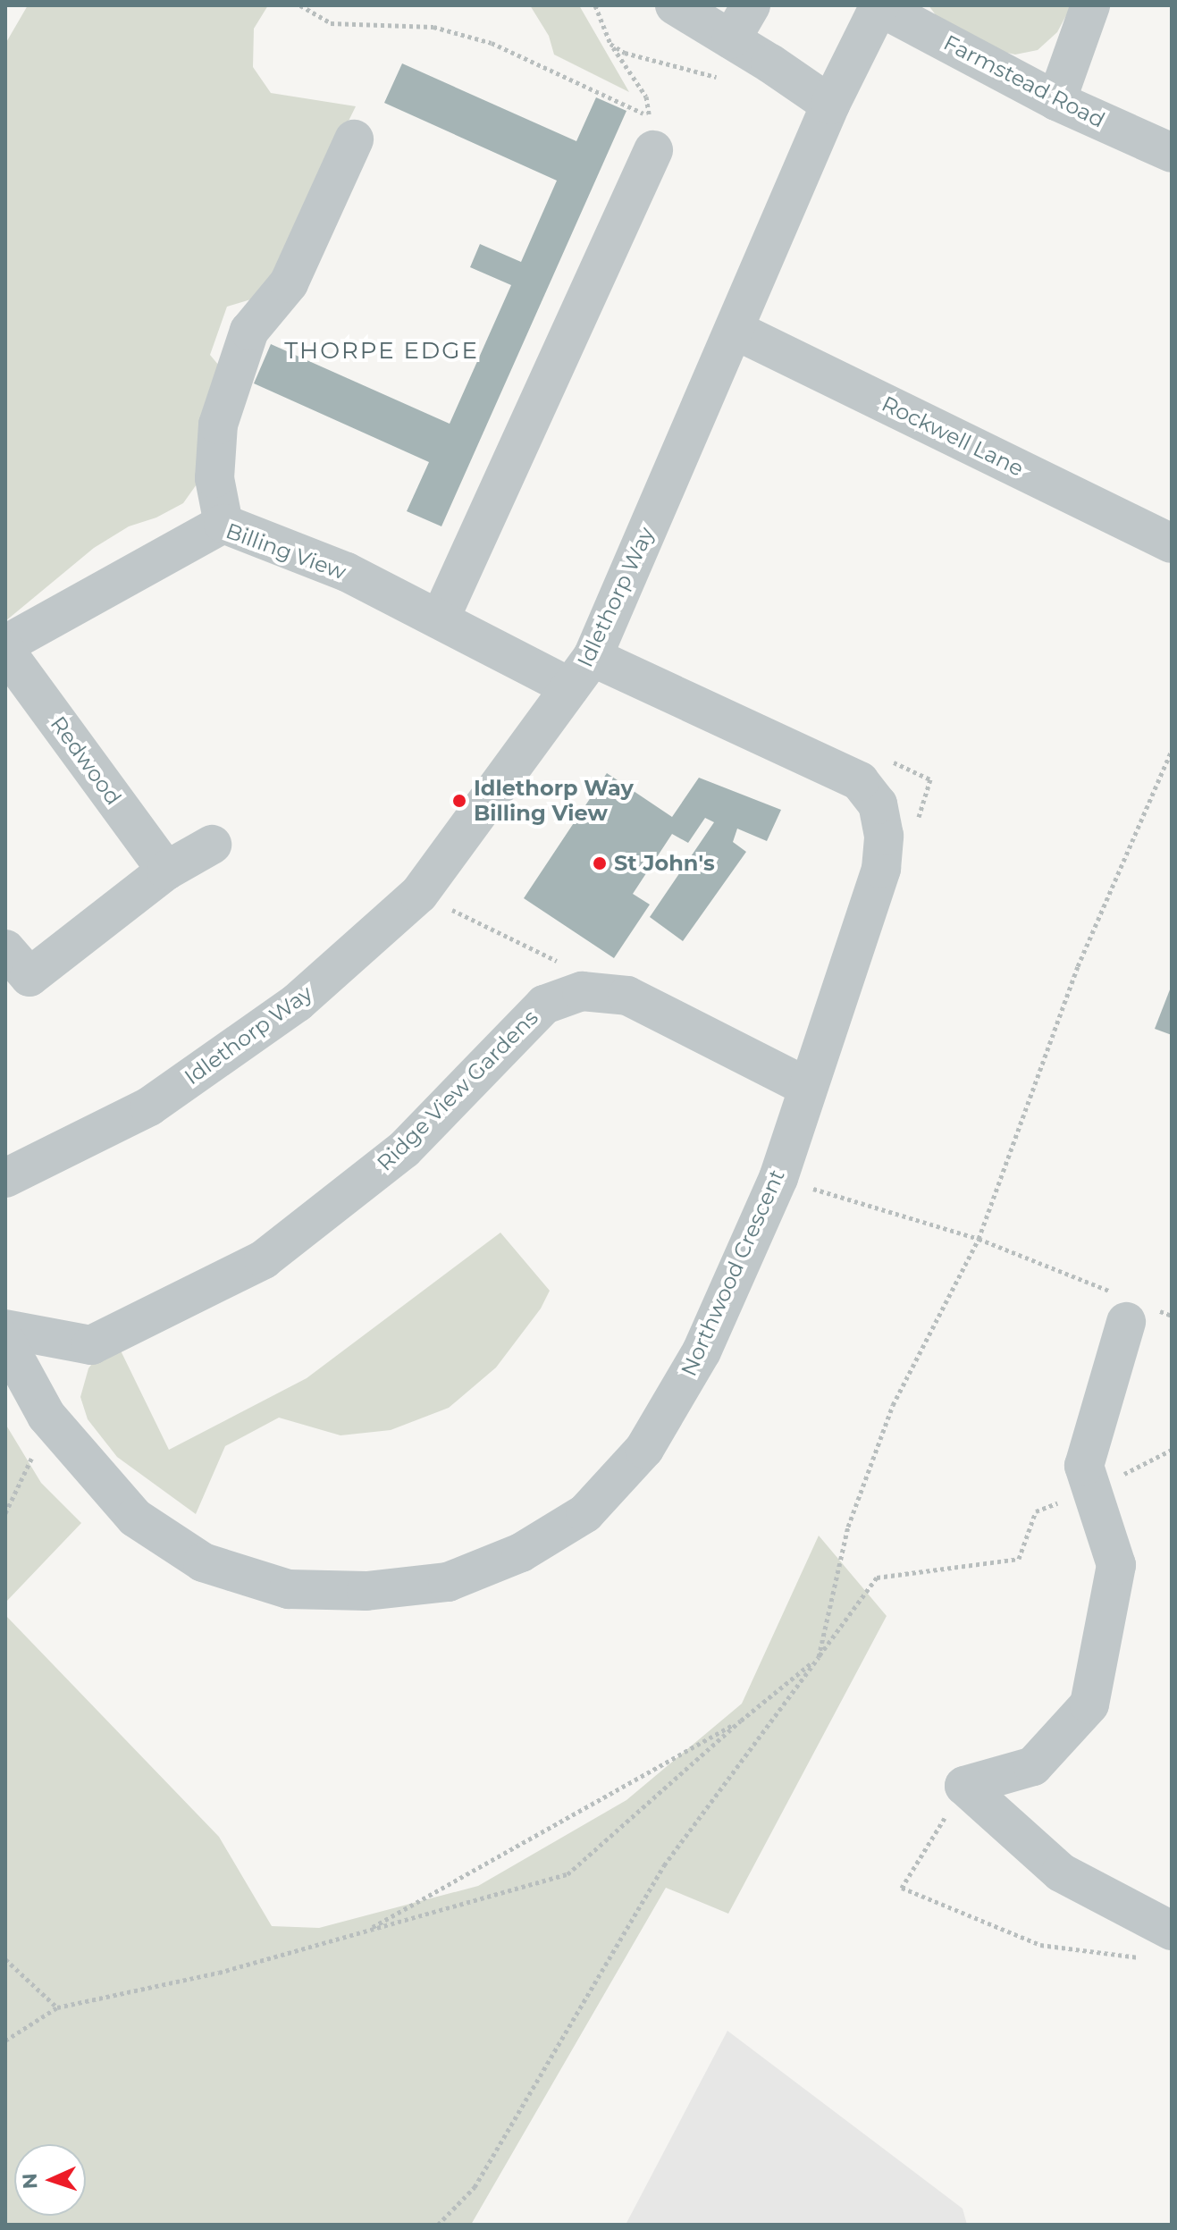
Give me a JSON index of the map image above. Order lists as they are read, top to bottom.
{
  "streets": {
    "street": [
      "Farmstead Road",
      "Rockwell Lane",
      "Billing View",
      "Idlethorp Way",
      "Redwood",
      "Ridge View Gardens",
      "Northwood Crescent"
    ]
  },
  "crossings": [
    ["Farmstead Road", "Idlethorp Way"],
    ["Rockwell Lane", "Idlethorp Way"],
    ["Billing View", "Idlethorp Way"],
    ["Billing View", "Northwood Crescent"],
    ["Idlethorp Way", "Northwood Crescent"],
    ["Ridge View Gardens", "Northwood Crescent"]
  ],
  "districts": ["THORPE EDGE"],
  "places": ["Idlethorp Way Billing View", "St John's"],
  "north": "left"
}
